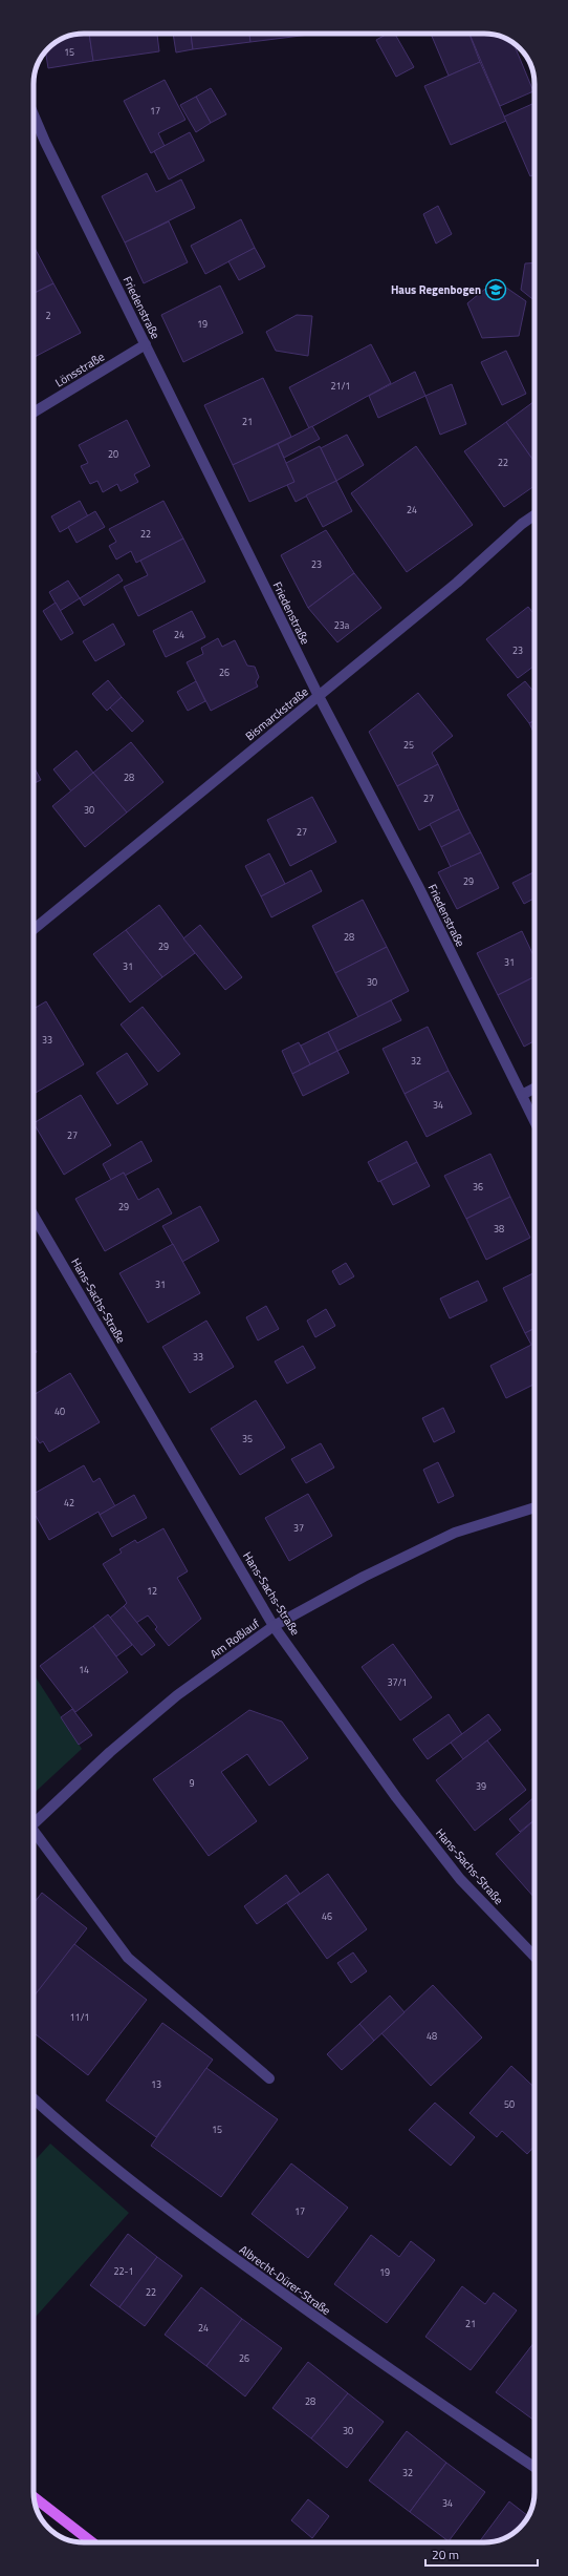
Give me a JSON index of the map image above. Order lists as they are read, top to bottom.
{
  "streets": {
    "street": [
      "Friedenstraße",
      "Lönsstraße",
      "Bismarckstraße",
      "Hans-Sachs-Straße",
      "Am Roßlauf",
      "Albrecht-Dürer-Straße"
    ]
  },
  "crossings": [
    ["Friedenstraße", "Lönsstraße"],
    ["Friedenstraße", "Bismarckstraße"],
    ["Hans-Sachs-Straße", "Am Roßlauf"]
  ],
  "places": {
    "school or university": ["Haus Regenbogen"]
  },
  "house_numbers": [
    "15",
    "17",
    "2",
    "19",
    "21/1",
    "21",
    "20",
    "22",
    "24",
    "22",
    "23",
    "23a",
    "24",
    "23",
    "26",
    "25",
    "28",
    "27",
    "30",
    "27",
    "29",
    "28",
    "29",
    "31",
    "31",
    "30",
    "33",
    "32",
    "34",
    "27",
    "36",
    "29",
    "38",
    "31",
    "33",
    "40",
    "35",
    "42",
    "37",
    "12",
    "14",
    "37/1",
    "9",
    "39",
    "46",
    "11/1",
    "48",
    "13",
    "50",
    "15",
    "17",
    "22-1",
    "19",
    "22",
    "21",
    "24",
    "26",
    "28",
    "30",
    "32",
    "34"
  ],
  "scale_bar": "20 m"
}
